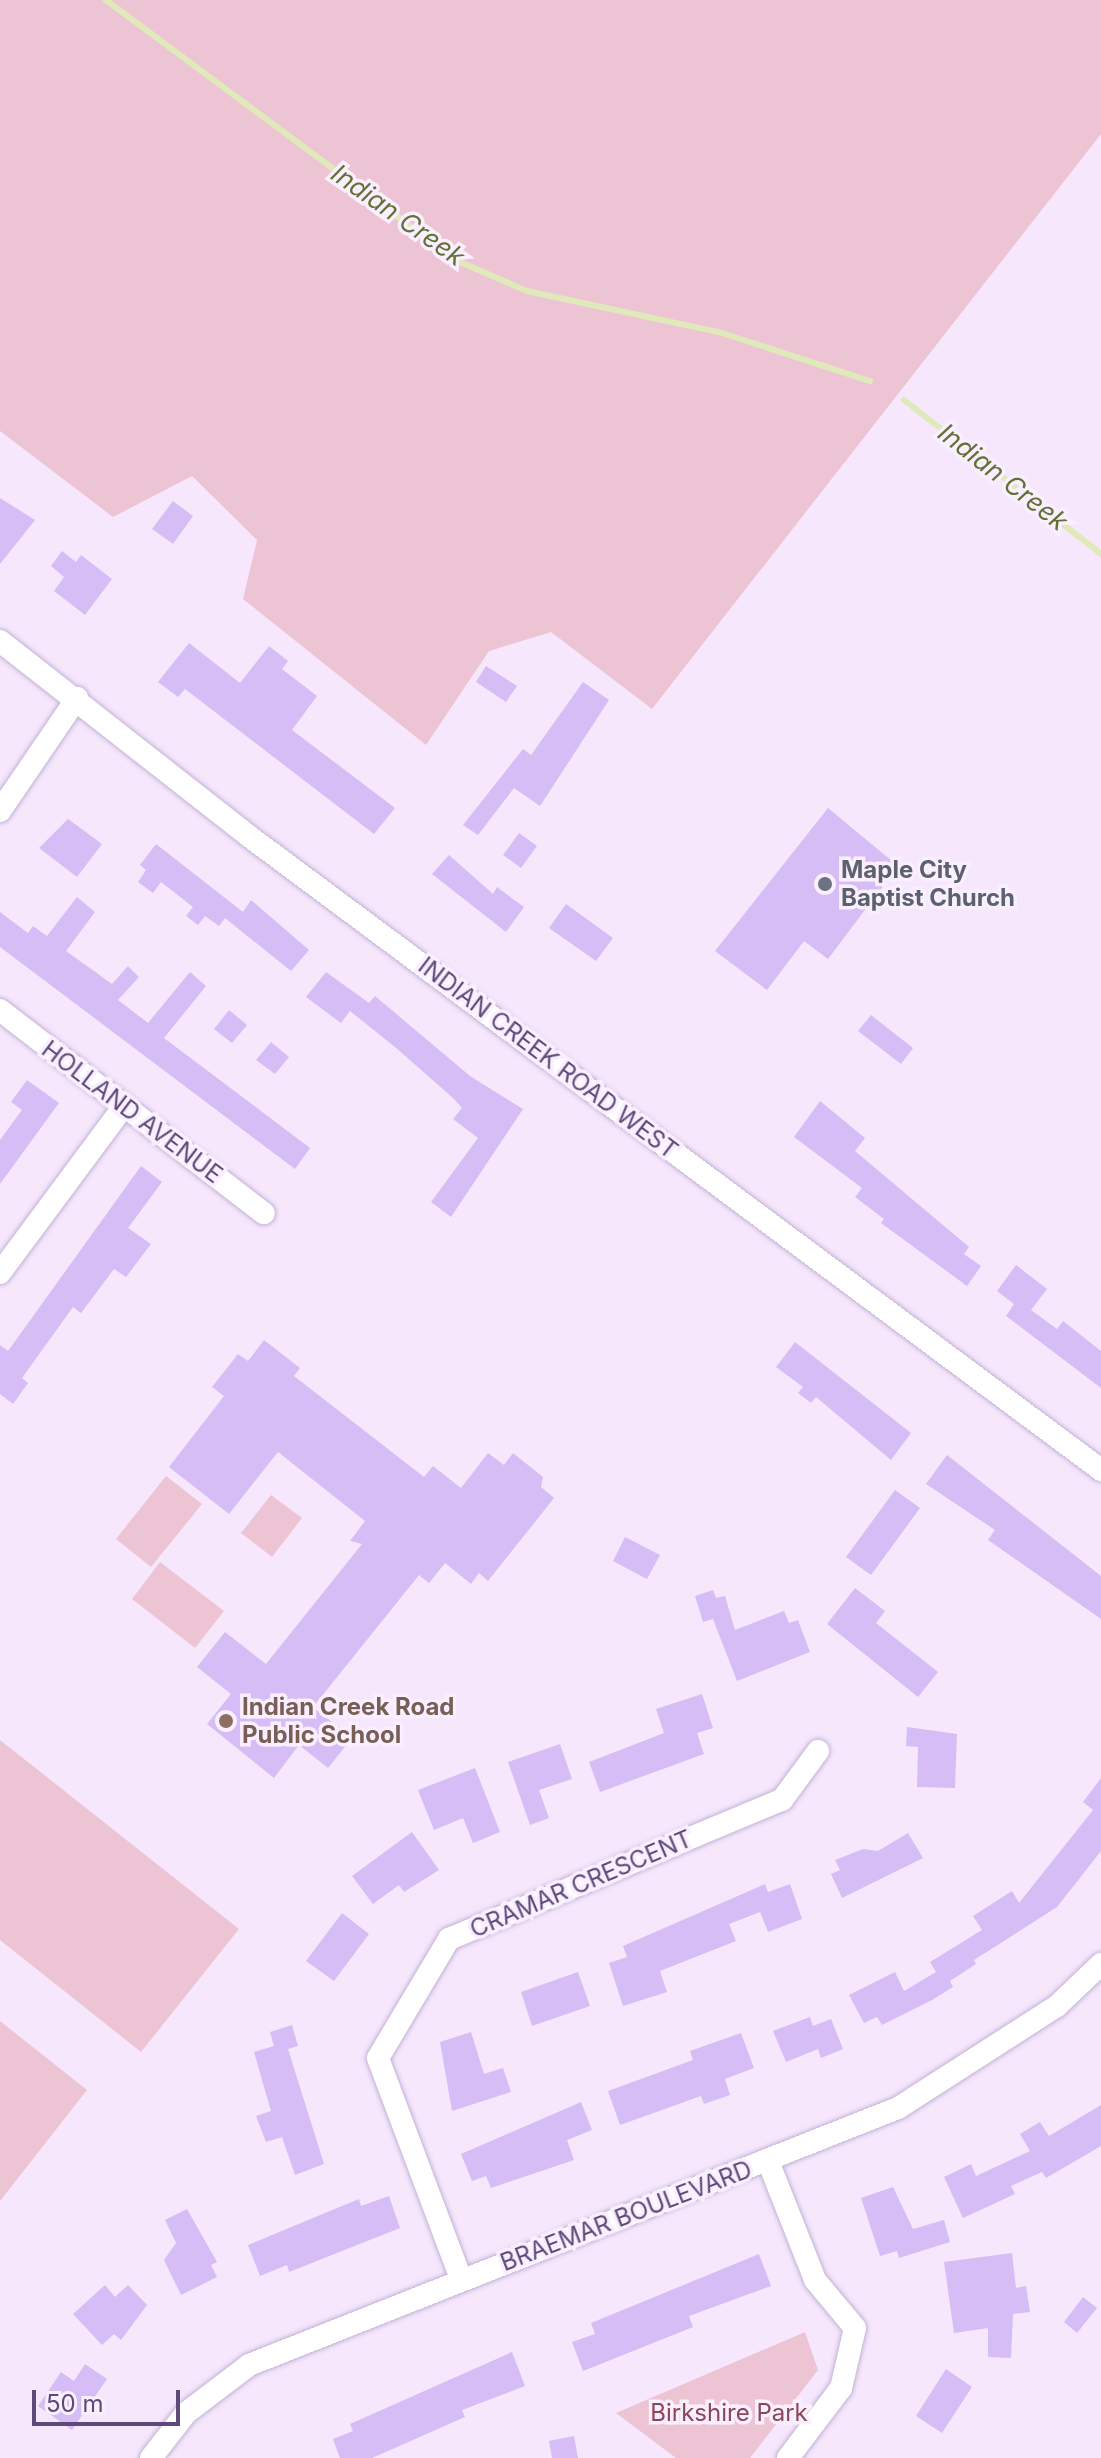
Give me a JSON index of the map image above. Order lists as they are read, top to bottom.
{
  "streets": {
    "street": [
      "INDIAN CREEK ROAD WEST",
      "HOLLAND AVENUE",
      "CRAMAR CRESCENT",
      "BRAEMAR BOULEVARD"
    ]
  },
  "crossings": [
    ["CRAMAR CRESCENT", "BRAEMAR BOULEVARD"]
  ],
  "water": ["Indian Creek"],
  "parks": ["Birkshire Park"],
  "places": ["Maple City Baptist Church", "Indian Creek Road Public School"],
  "scale_bar": "50 m"
}
